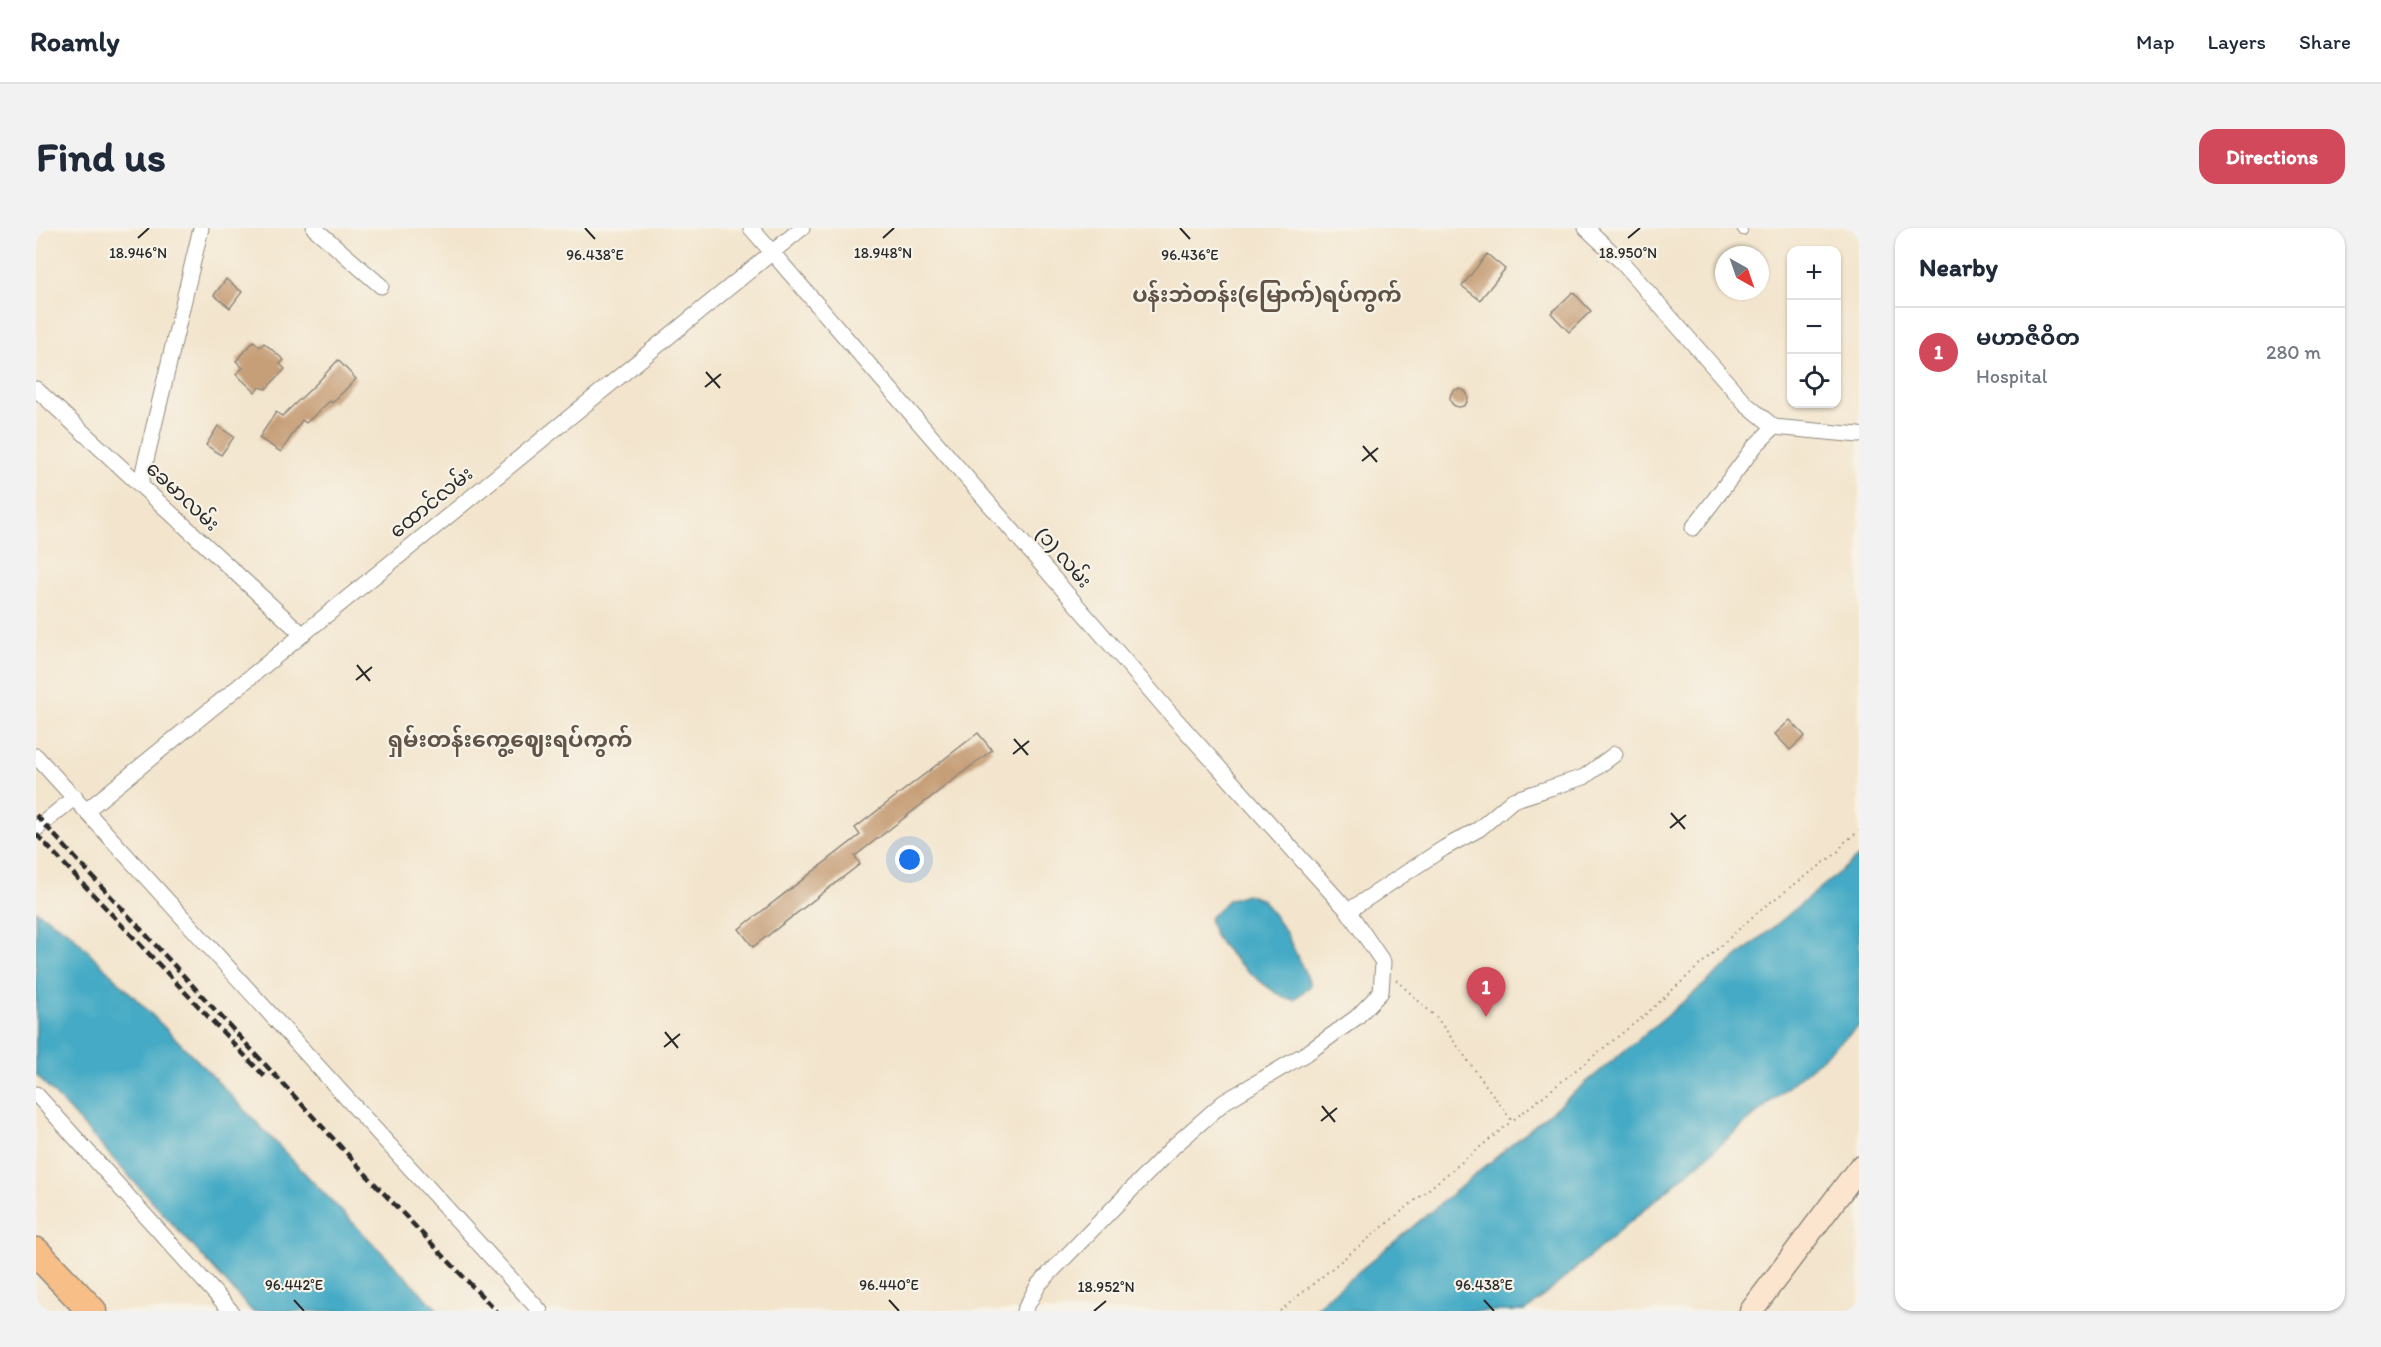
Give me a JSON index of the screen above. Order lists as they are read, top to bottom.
{
  "streets": {
    "street": ["ခေမာလမ်း", "ထောင်လမ်း", "(၁) လမ်း"]
  },
  "crossings": [
    ["ခေမာလမ်း", "ထောင်လမ်း"],
    ["ထောင်လမ်း", "(၁) လမ်း"]
  ],
  "districts": ["ပန်းဘဲတန်း(မြောက်)ရပ်ကွက်", "ရှမ်းတန်းကွေ့ဈေးရပ်ကွက်"],
  "north": "bottom right",
  "page": {
    "header": "Roamly",
    "nav": ["Map", "Layers", "Share"],
    "buttons": "Directions",
    "title": "Find us",
    "heading": "Nearby",
    "map_buttons": ["+", "−"],
    "list": [
      {
        "mark": "1",
        "name": "မဟာဇီဝိတ",
        "note": "Hospital",
        "value": "280 m"
      }
    ],
    "pins": "1"
  },
  "coordinates": [
    "18.946°N",
    "18.948°N",
    "18.950°N",
    "96.438°E",
    "96.436°E",
    "96.442°E",
    "96.440°E",
    "18.952°N"
  ]
}
